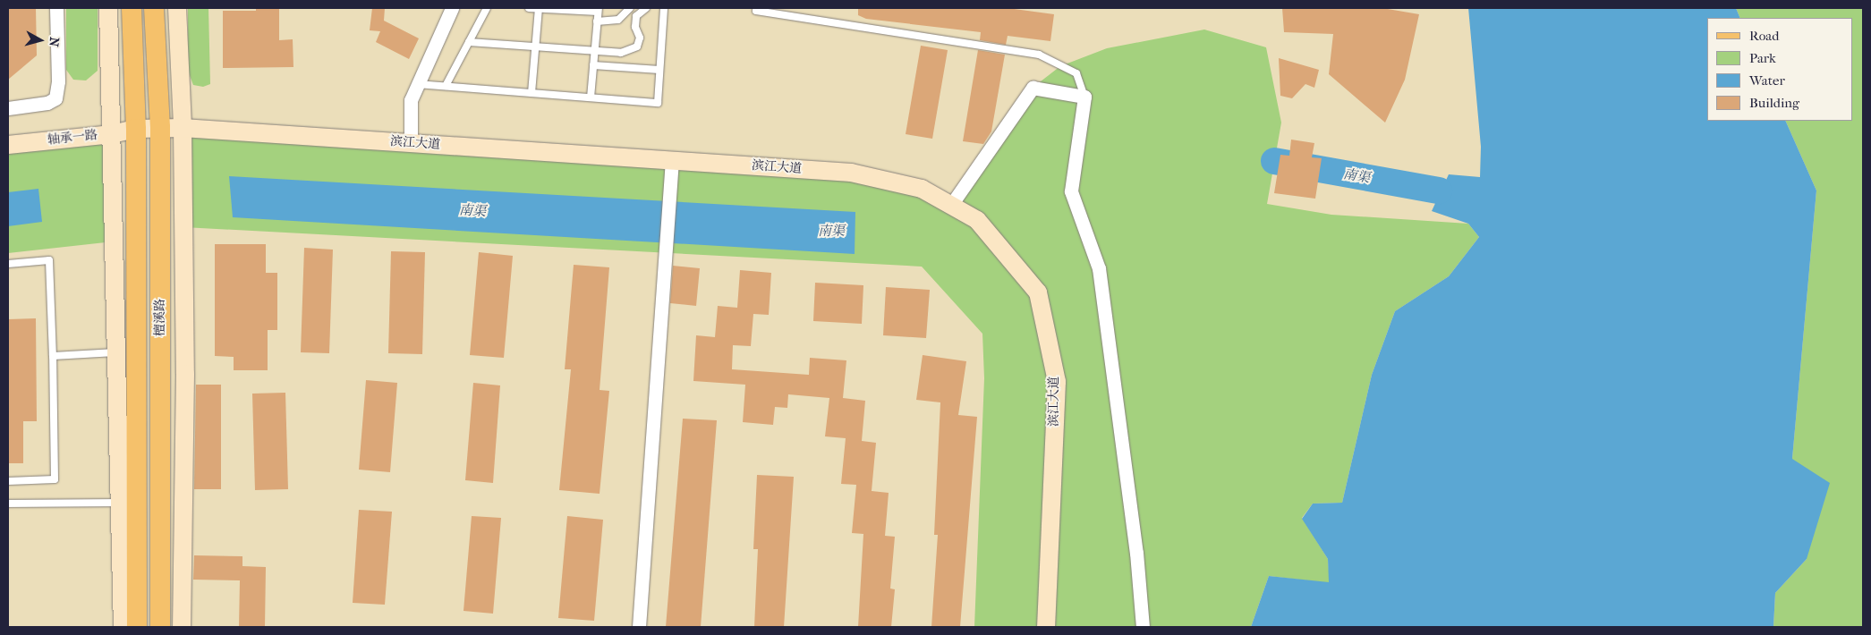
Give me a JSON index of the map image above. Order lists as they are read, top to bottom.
{
  "streets": {
    "main road": ["檀溪路"],
    "street": ["轴承一路", "滨江大道"]
  },
  "crossings": [
    ["轴承一路", "滨江大道"],
    ["轴承一路", "檀溪路"],
    ["滨江大道", "檀溪路"]
  ],
  "water": ["南渠"],
  "legend": [
    "Road",
    "Park",
    "Water",
    "Building"
  ],
  "north": "right"
}
